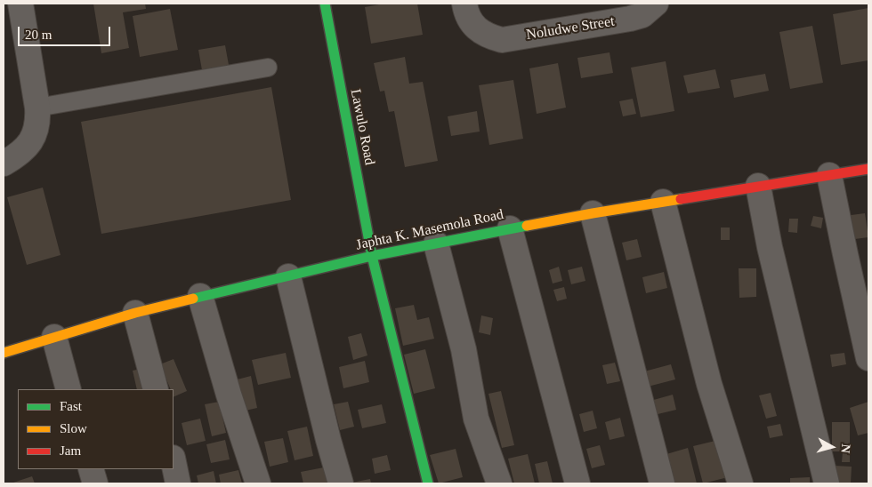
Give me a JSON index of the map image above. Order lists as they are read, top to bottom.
{
  "streets": {
    "main road": ["Lawulo Road", "Japhta K. Masemola Road"],
    "street": ["Noludwe Street"]
  },
  "crossings": [
    ["Lawulo Road", "Japhta K. Masemola Road"]
  ],
  "legend": ["Fast", "Slow", "Jam"],
  "scale_bar": "20 m",
  "north": "right"
}
